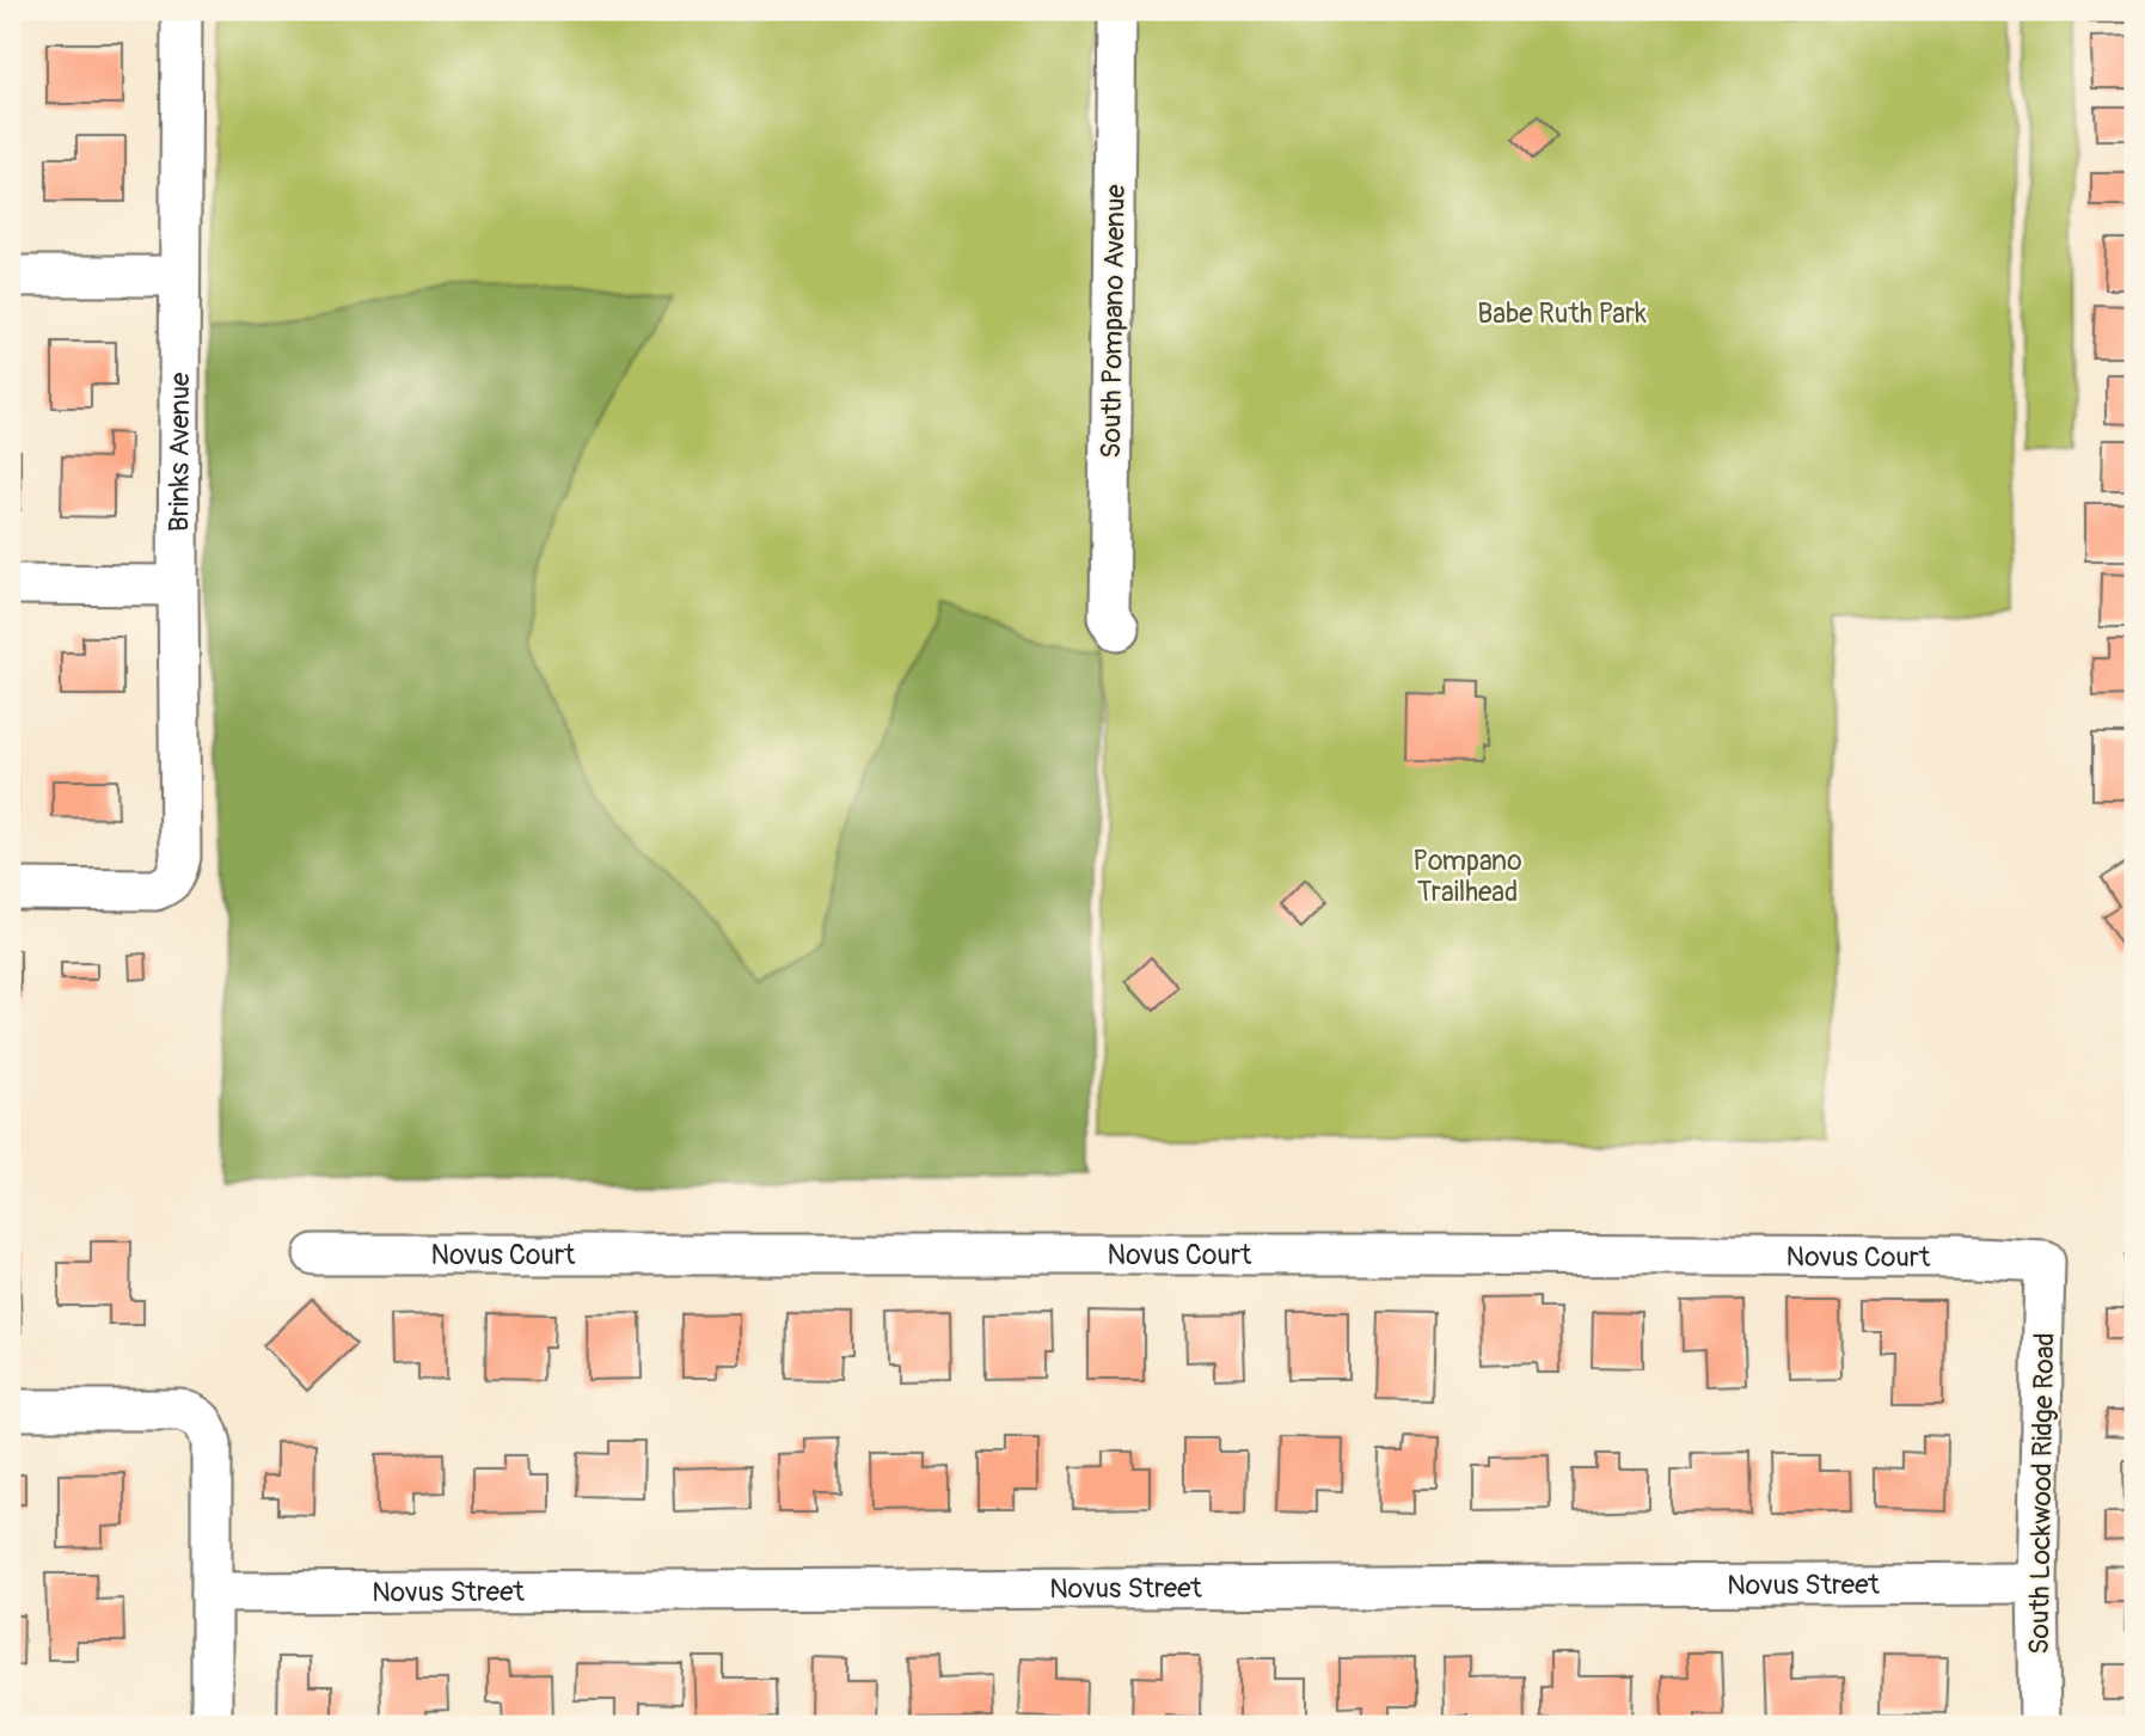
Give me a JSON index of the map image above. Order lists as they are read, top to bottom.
{
  "streets": {
    "street": [
      "South Pompano Avenue",
      "Brinks Avenue",
      "Novus Court",
      "South Lockwood Ridge Road",
      "Novus Street"
    ]
  },
  "crossings": [
    ["Novus Court", "South Lockwood Ridge Road"],
    ["South Lockwood Ridge Road", "Novus Street"]
  ],
  "parks": ["Babe Ruth Park", "Pompano Trailhead"]
}
